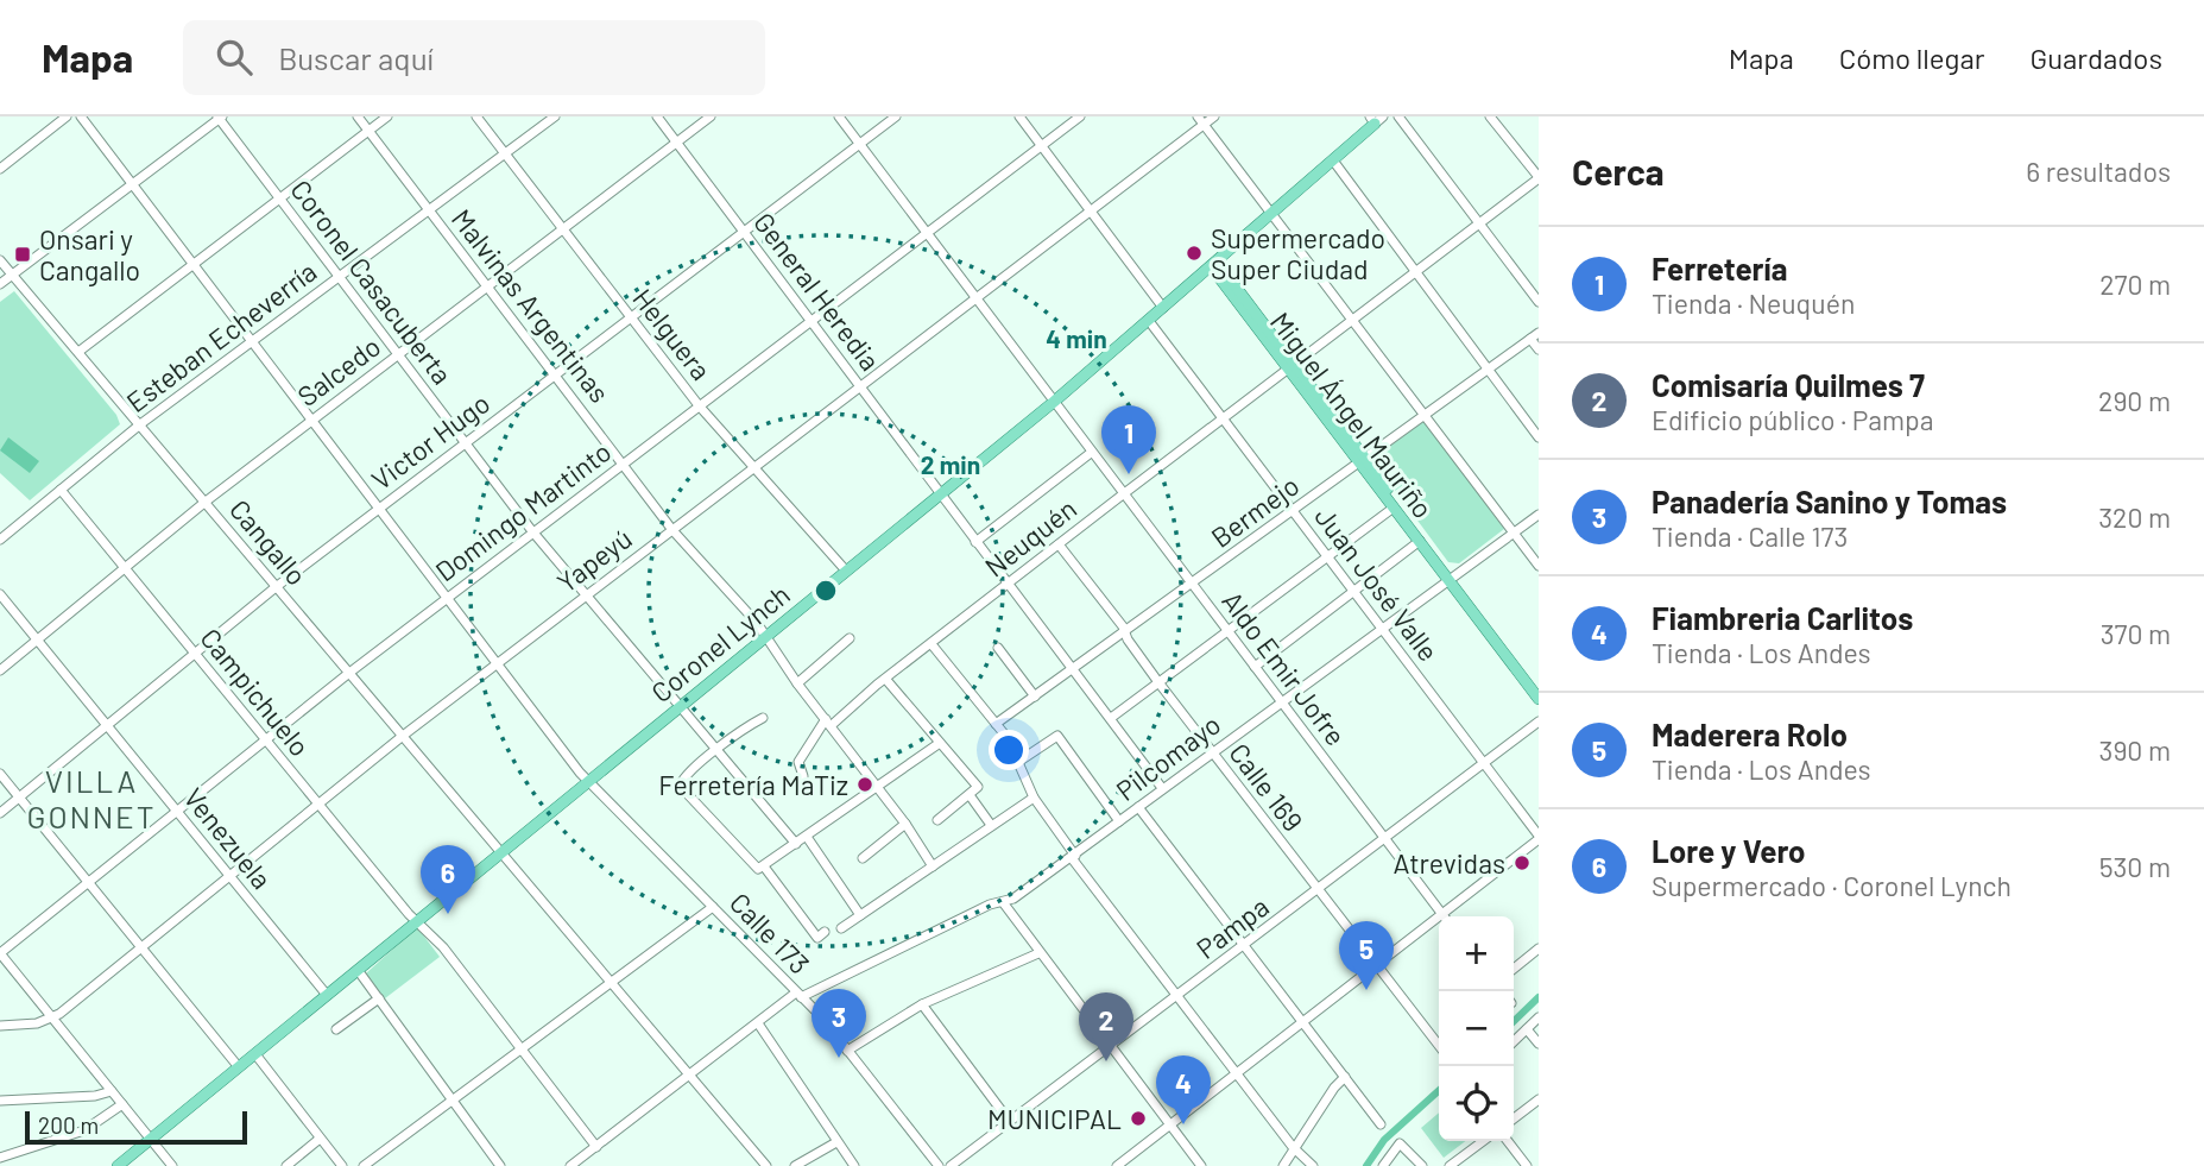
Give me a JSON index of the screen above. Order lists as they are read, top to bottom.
{
  "streets": {
    "main road": ["Miguel Ángel Mauriño", "Coronel Lynch"],
    "street": [
      "Coronel Casacuberta",
      "General Heredia",
      "Malvinas Argentinas",
      "Helguera",
      "Esteban Echeverría",
      "Salcedo",
      "Victor Hugo",
      "Domingo Martinto",
      "Bermejo",
      "Neuquén",
      "Cangallo",
      "Yapeyú",
      "Juan José Valle",
      "Aldo Emir Jofre",
      "Campichuelo",
      "Pilcomayo",
      "Calle 169",
      "Venezuela",
      "Pampa",
      "Calle 173"
    ]
  },
  "crossings": [
    ["Coronel Casacuberta", "Esteban Echeverría"],
    ["Coronel Casacuberta", "Salcedo"],
    ["Coronel Casacuberta", "Victor Hugo"],
    ["Coronel Casacuberta", "Domingo Martinto"],
    ["Coronel Casacuberta", "Yapeyú"],
    ["Coronel Casacuberta", "Coronel Lynch"],
    ["General Heredia", "Salcedo"],
    ["General Heredia", "Victor Hugo"],
    ["General Heredia", "Domingo Martinto"],
    ["General Heredia", "Bermejo"],
    ["General Heredia", "Neuquén"],
    ["General Heredia", "Yapeyú"],
    ["General Heredia", "Coronel Lynch"],
    ["General Heredia", "Pilcomayo"],
    ["Malvinas Argentinas", "Esteban Echeverría"],
    ["Malvinas Argentinas", "Salcedo"],
    ["Malvinas Argentinas", "Victor Hugo"],
    ["Malvinas Argentinas", "Domingo Martinto"],
    ["Malvinas Argentinas", "Neuquén"],
    ["Malvinas Argentinas", "Yapeyú"],
    ["Malvinas Argentinas", "Coronel Lynch"],
    ["Helguera", "Esteban Echeverría"],
    ["Helguera", "Salcedo"],
    ["Helguera", "Victor Hugo"],
    ["Helguera", "Domingo Martinto"],
    ["Helguera", "Yapeyú"],
    ["Helguera", "Coronel Lynch"],
    ["Esteban Echeverría", "Cangallo"],
    ["Esteban Echeverría", "Campichuelo"],
    ["Esteban Echeverría", "Calle 173"],
    ["Salcedo", "Cangallo"],
    ["Salcedo", "Campichuelo"],
    ["Salcedo", "Venezuela"],
    ["Salcedo", "Calle 173"],
    ["Miguel Ángel Mauriño", "Bermejo"],
    ["Miguel Ángel Mauriño", "Neuquén"],
    ["Miguel Ángel Mauriño", "Coronel Lynch"],
    ["Miguel Ángel Mauriño", "Pilcomayo"],
    ["Victor Hugo", "Cangallo"],
    ["Victor Hugo", "Aldo Emir Jofre"],
    ["Victor Hugo", "Campichuelo"],
    ["Victor Hugo", "Venezuela"],
    ["Victor Hugo", "Calle 173"],
    ["Domingo Martinto", "Cangallo"],
    ["Domingo Martinto", "Aldo Emir Jofre"],
    ["Domingo Martinto", "Campichuelo"],
    ["Domingo Martinto", "Venezuela"],
    ["Domingo Martinto", "Calle 173"],
    ["Bermejo", "Juan José Valle"],
    ["Bermejo", "Aldo Emir Jofre"],
    ["Bermejo", "Calle 169"],
    ["Neuquén", "Juan José Valle"],
    ["Neuquén", "Aldo Emir Jofre"],
    ["Neuquén", "Calle 169"],
    ["Cangallo", "Yapeyú"],
    ["Cangallo", "Coronel Lynch"],
    ["Yapeyú", "Aldo Emir Jofre"],
    ["Yapeyú", "Campichuelo"],
    ["Yapeyú", "Venezuela"],
    ["Yapeyú", "Calle 173"],
    ["Juan José Valle", "Coronel Lynch"],
    ["Juan José Valle", "Pilcomayo"],
    ["Juan José Valle", "Pampa"],
    ["Coronel Lynch", "Aldo Emir Jofre"],
    ["Coronel Lynch", "Campichuelo"],
    ["Coronel Lynch", "Venezuela"],
    ["Coronel Lynch", "Calle 173"],
    ["Aldo Emir Jofre", "Pilcomayo"],
    ["Aldo Emir Jofre", "Pampa"],
    ["Pilcomayo", "Calle 169"],
    ["Pilcomayo", "Calle 173"],
    ["Calle 169", "Pampa"]
  ],
  "districts": ["VILLA GONNET"],
  "places": {
    "other": [
      "Supermercado Super Ciudad",
      "Ferretería MaTiz",
      "Atrevidas",
      "MUNICIPAL"
    ],
    "transit": ["Onsari y Cangallo"]
  },
  "scale_bar": "200 m",
  "page": {
    "header": "Mapa",
    "search": "Buscar aquí",
    "nav": ["Mapa", "Cómo llegar", "Guardados"],
    "heading": ["Cerca", "6 resultados"],
    "list": [
      {
        "mark": "1",
        "name": "Ferretería",
        "note": "Tienda · Neuquén",
        "value": "270 m"
      },
      {
        "mark": "2",
        "name": "Comisaría Quilmes 7",
        "note": "Edificio público · Pampa",
        "value": "290 m"
      },
      {
        "mark": "3",
        "name": "Panadería Sanino y Tomas",
        "note": "Tienda · Calle 173",
        "value": "320 m"
      },
      {
        "mark": "4",
        "name": "Fiambreria Carlitos",
        "note": "Tienda · Los Andes",
        "value": "370 m"
      },
      {
        "mark": "5",
        "name": "Maderera Rolo",
        "note": "Tienda · Los Andes",
        "value": "390 m"
      },
      {
        "mark": "6",
        "name": "Lore y Vero",
        "note": "Supermercado · Coronel Lynch",
        "value": "530 m"
      }
    ],
    "pins": [
      "1",
      "6",
      "5",
      "3",
      "2",
      "4"
    ],
    "map_buttons": ["+", "−"],
    "scale": "200 m"
  },
  "rings": ["4 min", "2 min"]
}
